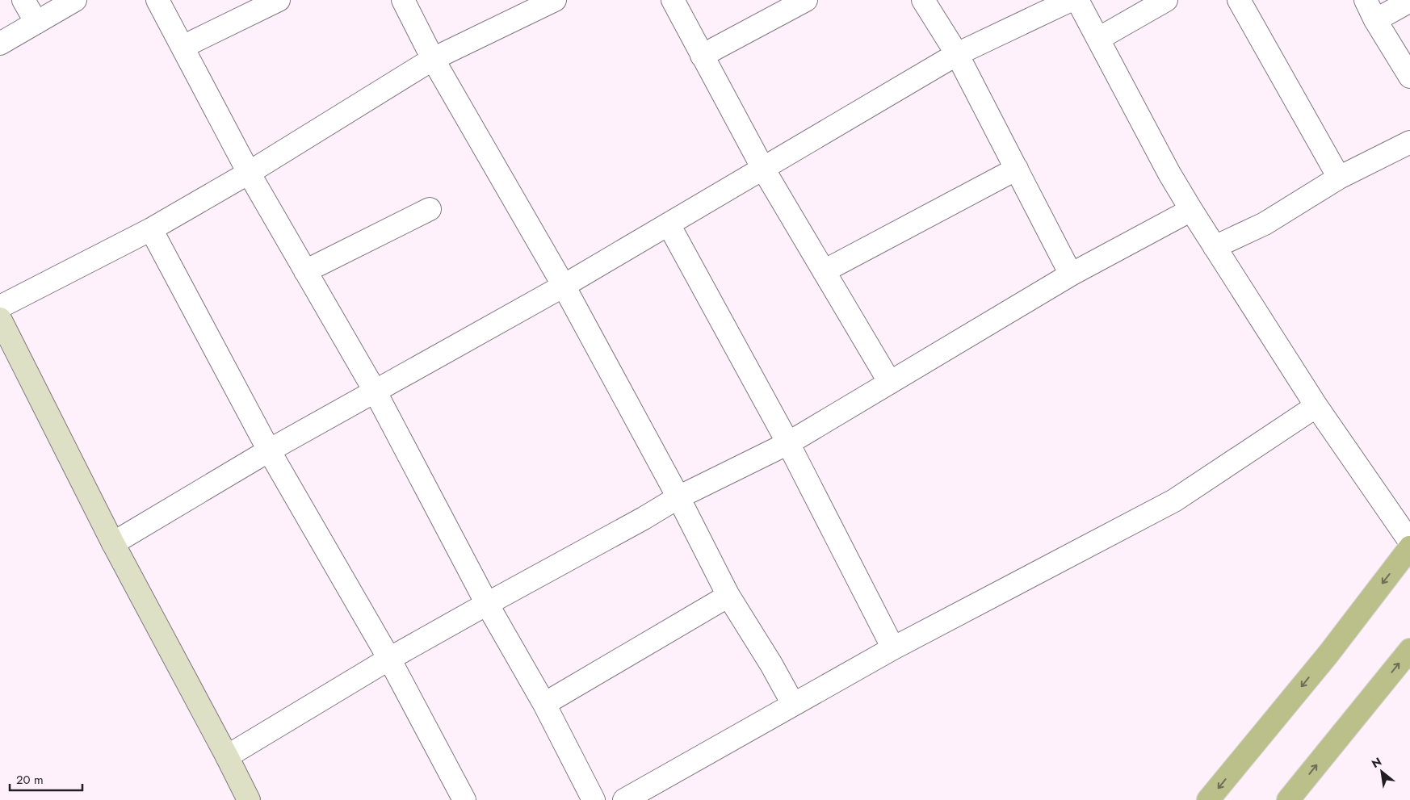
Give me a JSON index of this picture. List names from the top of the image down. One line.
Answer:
{"scale_bar":"20 m","north":"top left"}
